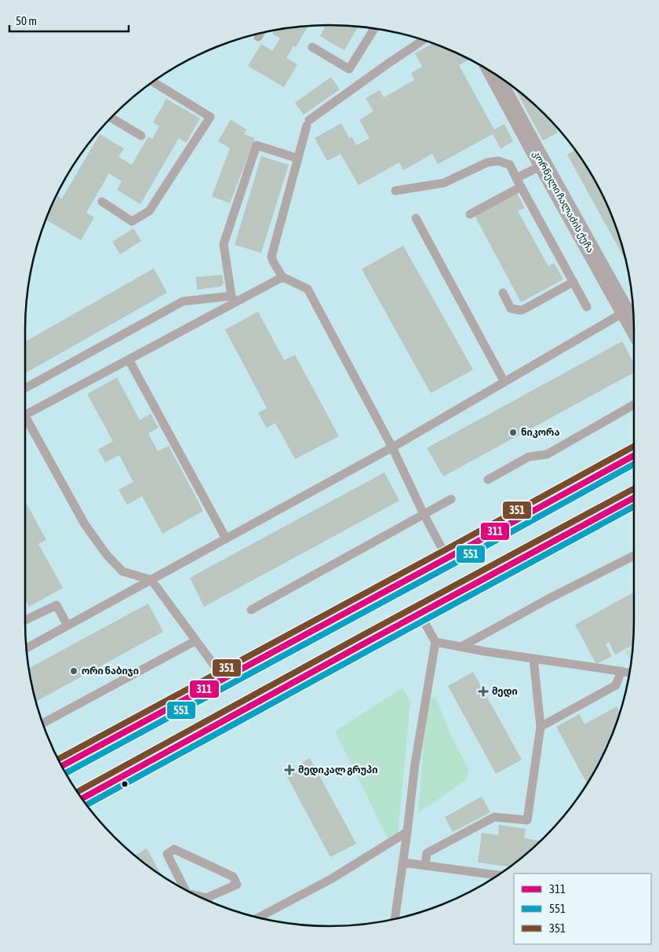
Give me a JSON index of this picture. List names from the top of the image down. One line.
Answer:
{"streets":{"street":["კორნელი ჩალაძის ქუჩა"]},"places":{"other":["ნიკორა","ორი ნაბიჯი"],"health":["მედი","მედიკალ გრუპი"]},"lines":["transit line 351","transit line 311","transit line 551"],"legend":["311","551","351"],"scale_bar":"50 m"}
